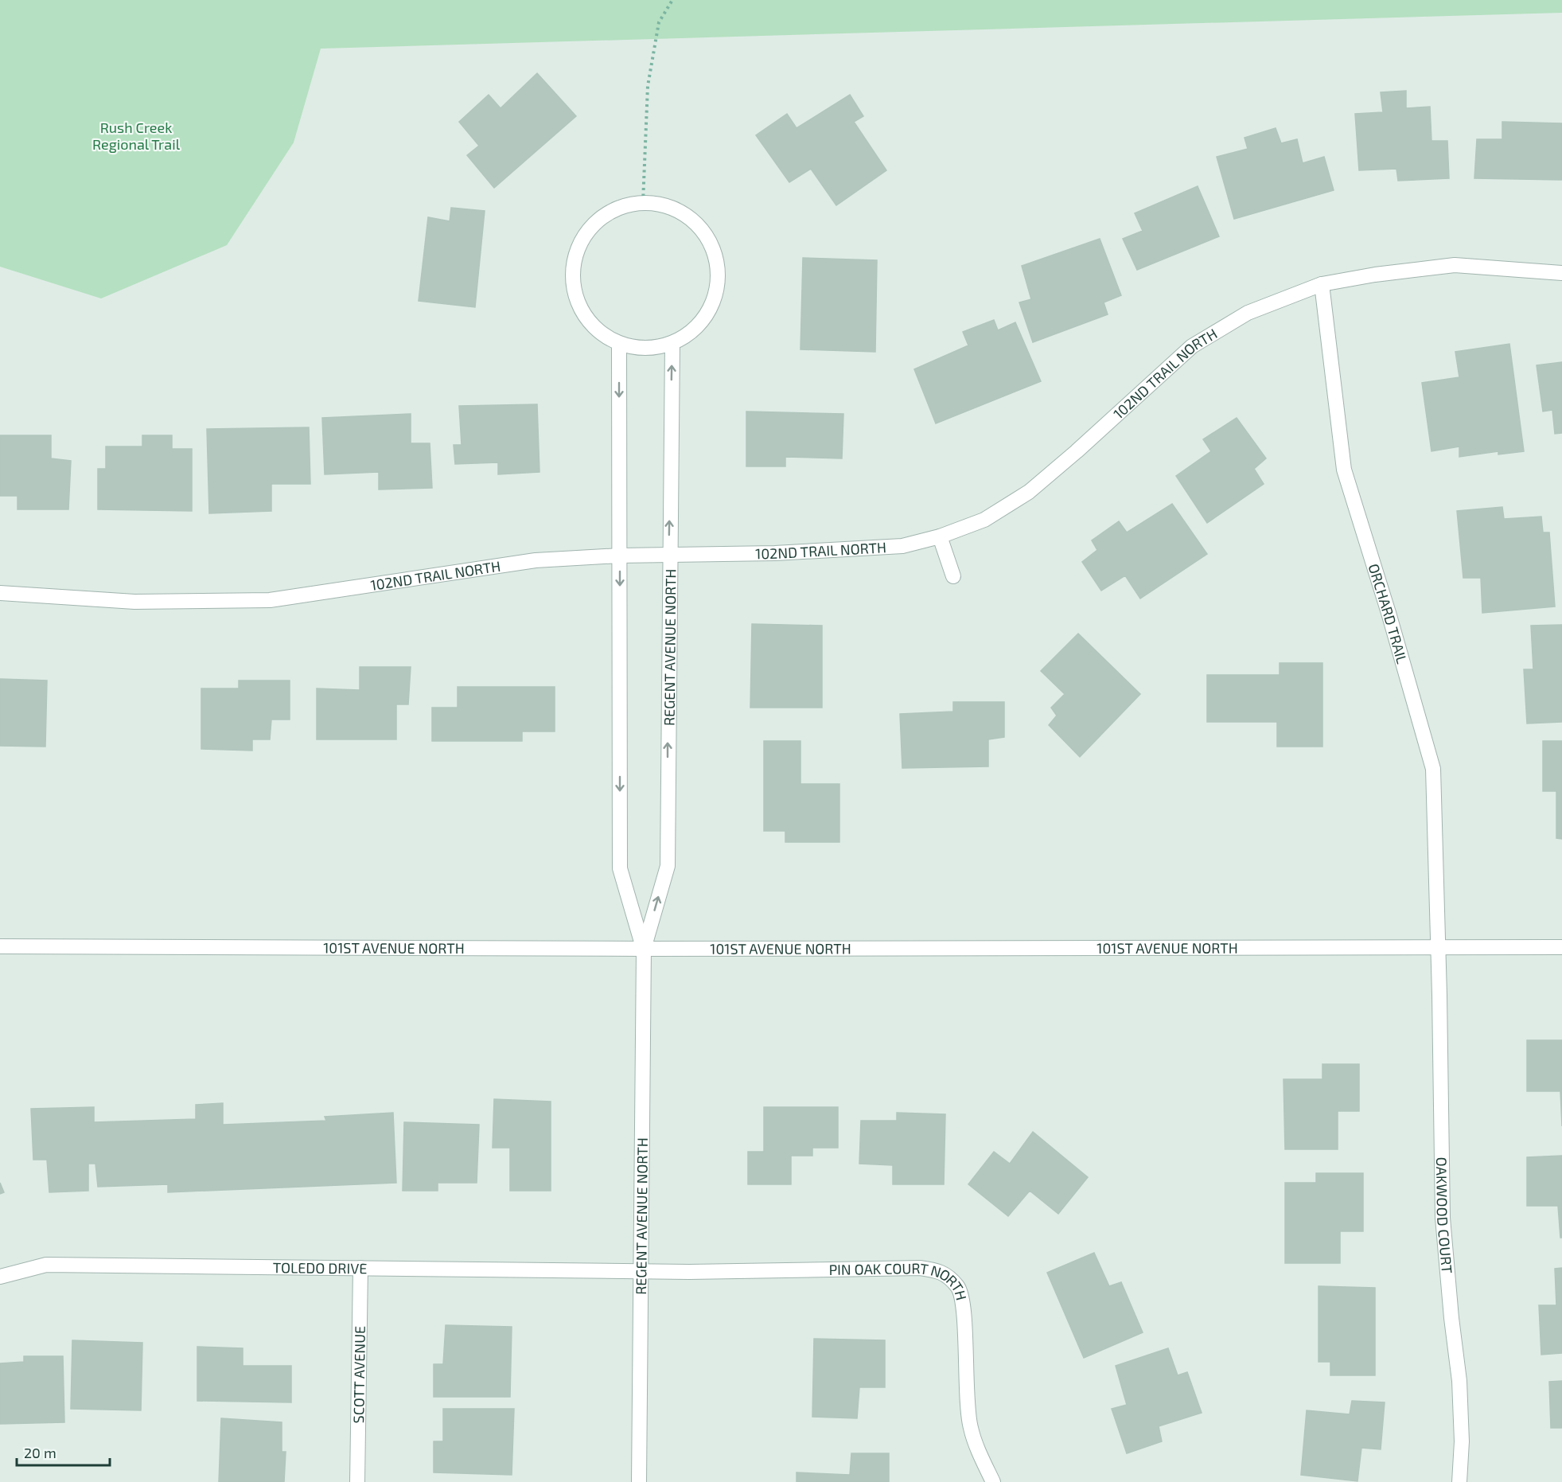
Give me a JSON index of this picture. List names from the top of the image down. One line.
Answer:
{"streets":{"street":["102ND TRAIL NORTH","ORCHARD TRAIL","REGENT AVENUE NORTH","101ST AVENUE NORTH","OAKWOOD COURT","TOLEDO DRIVE","PIN OAK COURT NORTH","SCOTT AVENUE"]},"crossings":[["102ND TRAIL NORTH","ORCHARD TRAIL"],["102ND TRAIL NORTH","REGENT AVENUE NORTH"],["ORCHARD TRAIL","101ST AVENUE NORTH"],["ORCHARD TRAIL","OAKWOOD COURT"],["REGENT AVENUE NORTH","101ST AVENUE NORTH"],["REGENT AVENUE NORTH","TOLEDO DRIVE"],["REGENT AVENUE NORTH","PIN OAK COURT NORTH"],["101ST AVENUE NORTH","OAKWOOD COURT"],["TOLEDO DRIVE","PIN OAK COURT NORTH"],["TOLEDO DRIVE","SCOTT AVENUE"]],"parks":["Rush Creek Regional Trail"],"scale_bar":"20 m"}
